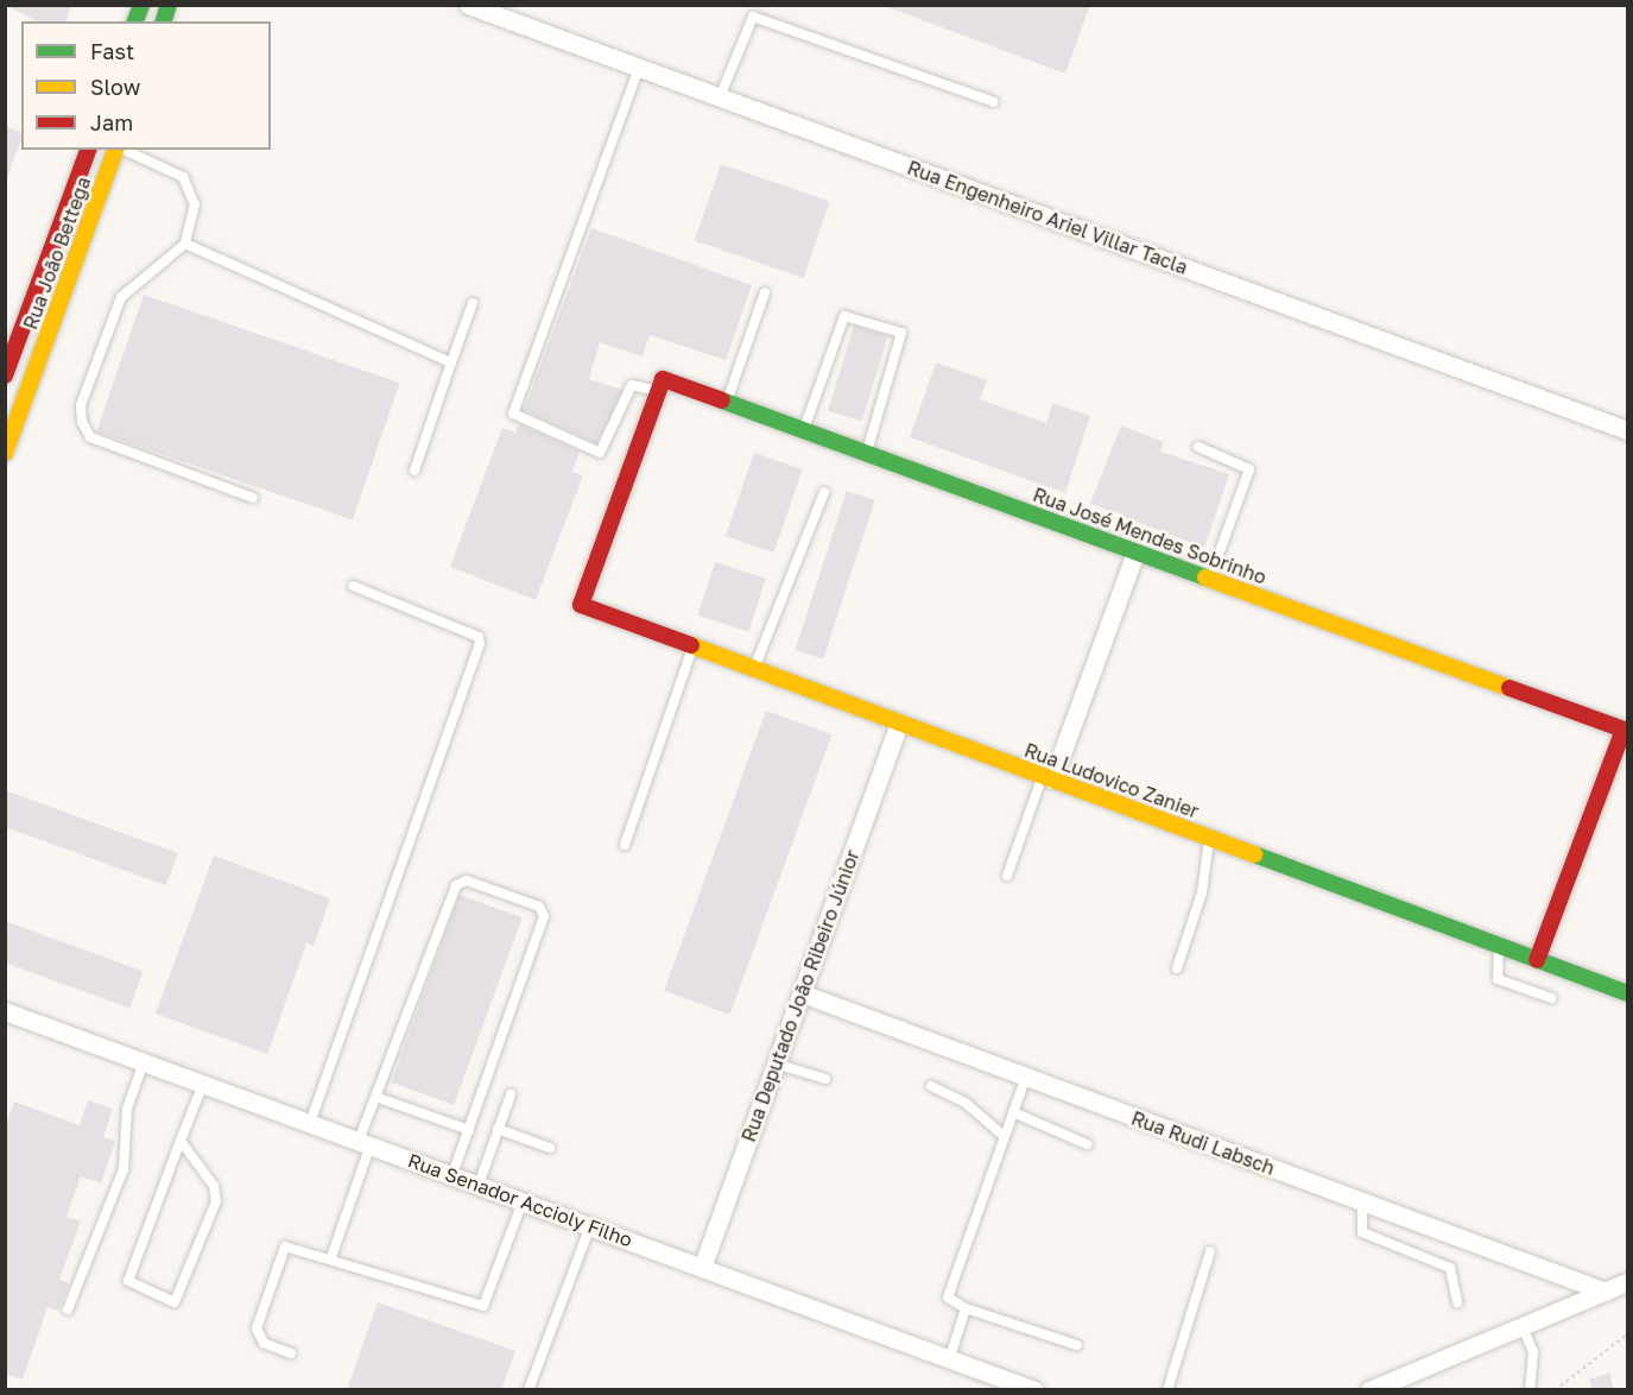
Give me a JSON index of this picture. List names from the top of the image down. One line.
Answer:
{"streets":{"street":["Rua Engenheiro Ariel Villar Tacla","Rua João Bettega","Rua José Mendes Sobrinho","Rua Ludovico Zanier","Rua Deputado João Ribeiro Júnior","Rua Rudi Labsch","Rua Senador Accioly Filho"]},"crossings":[["Rua José Mendes Sobrinho","Rua Ludovico Zanier"],["Rua Ludovico Zanier","Rua Deputado João Ribeiro Júnior"],["Rua Deputado João Ribeiro Júnior","Rua Rudi Labsch"],["Rua Deputado João Ribeiro Júnior","Rua Senador Accioly Filho"]],"legend":["Fast","Slow","Jam"]}
